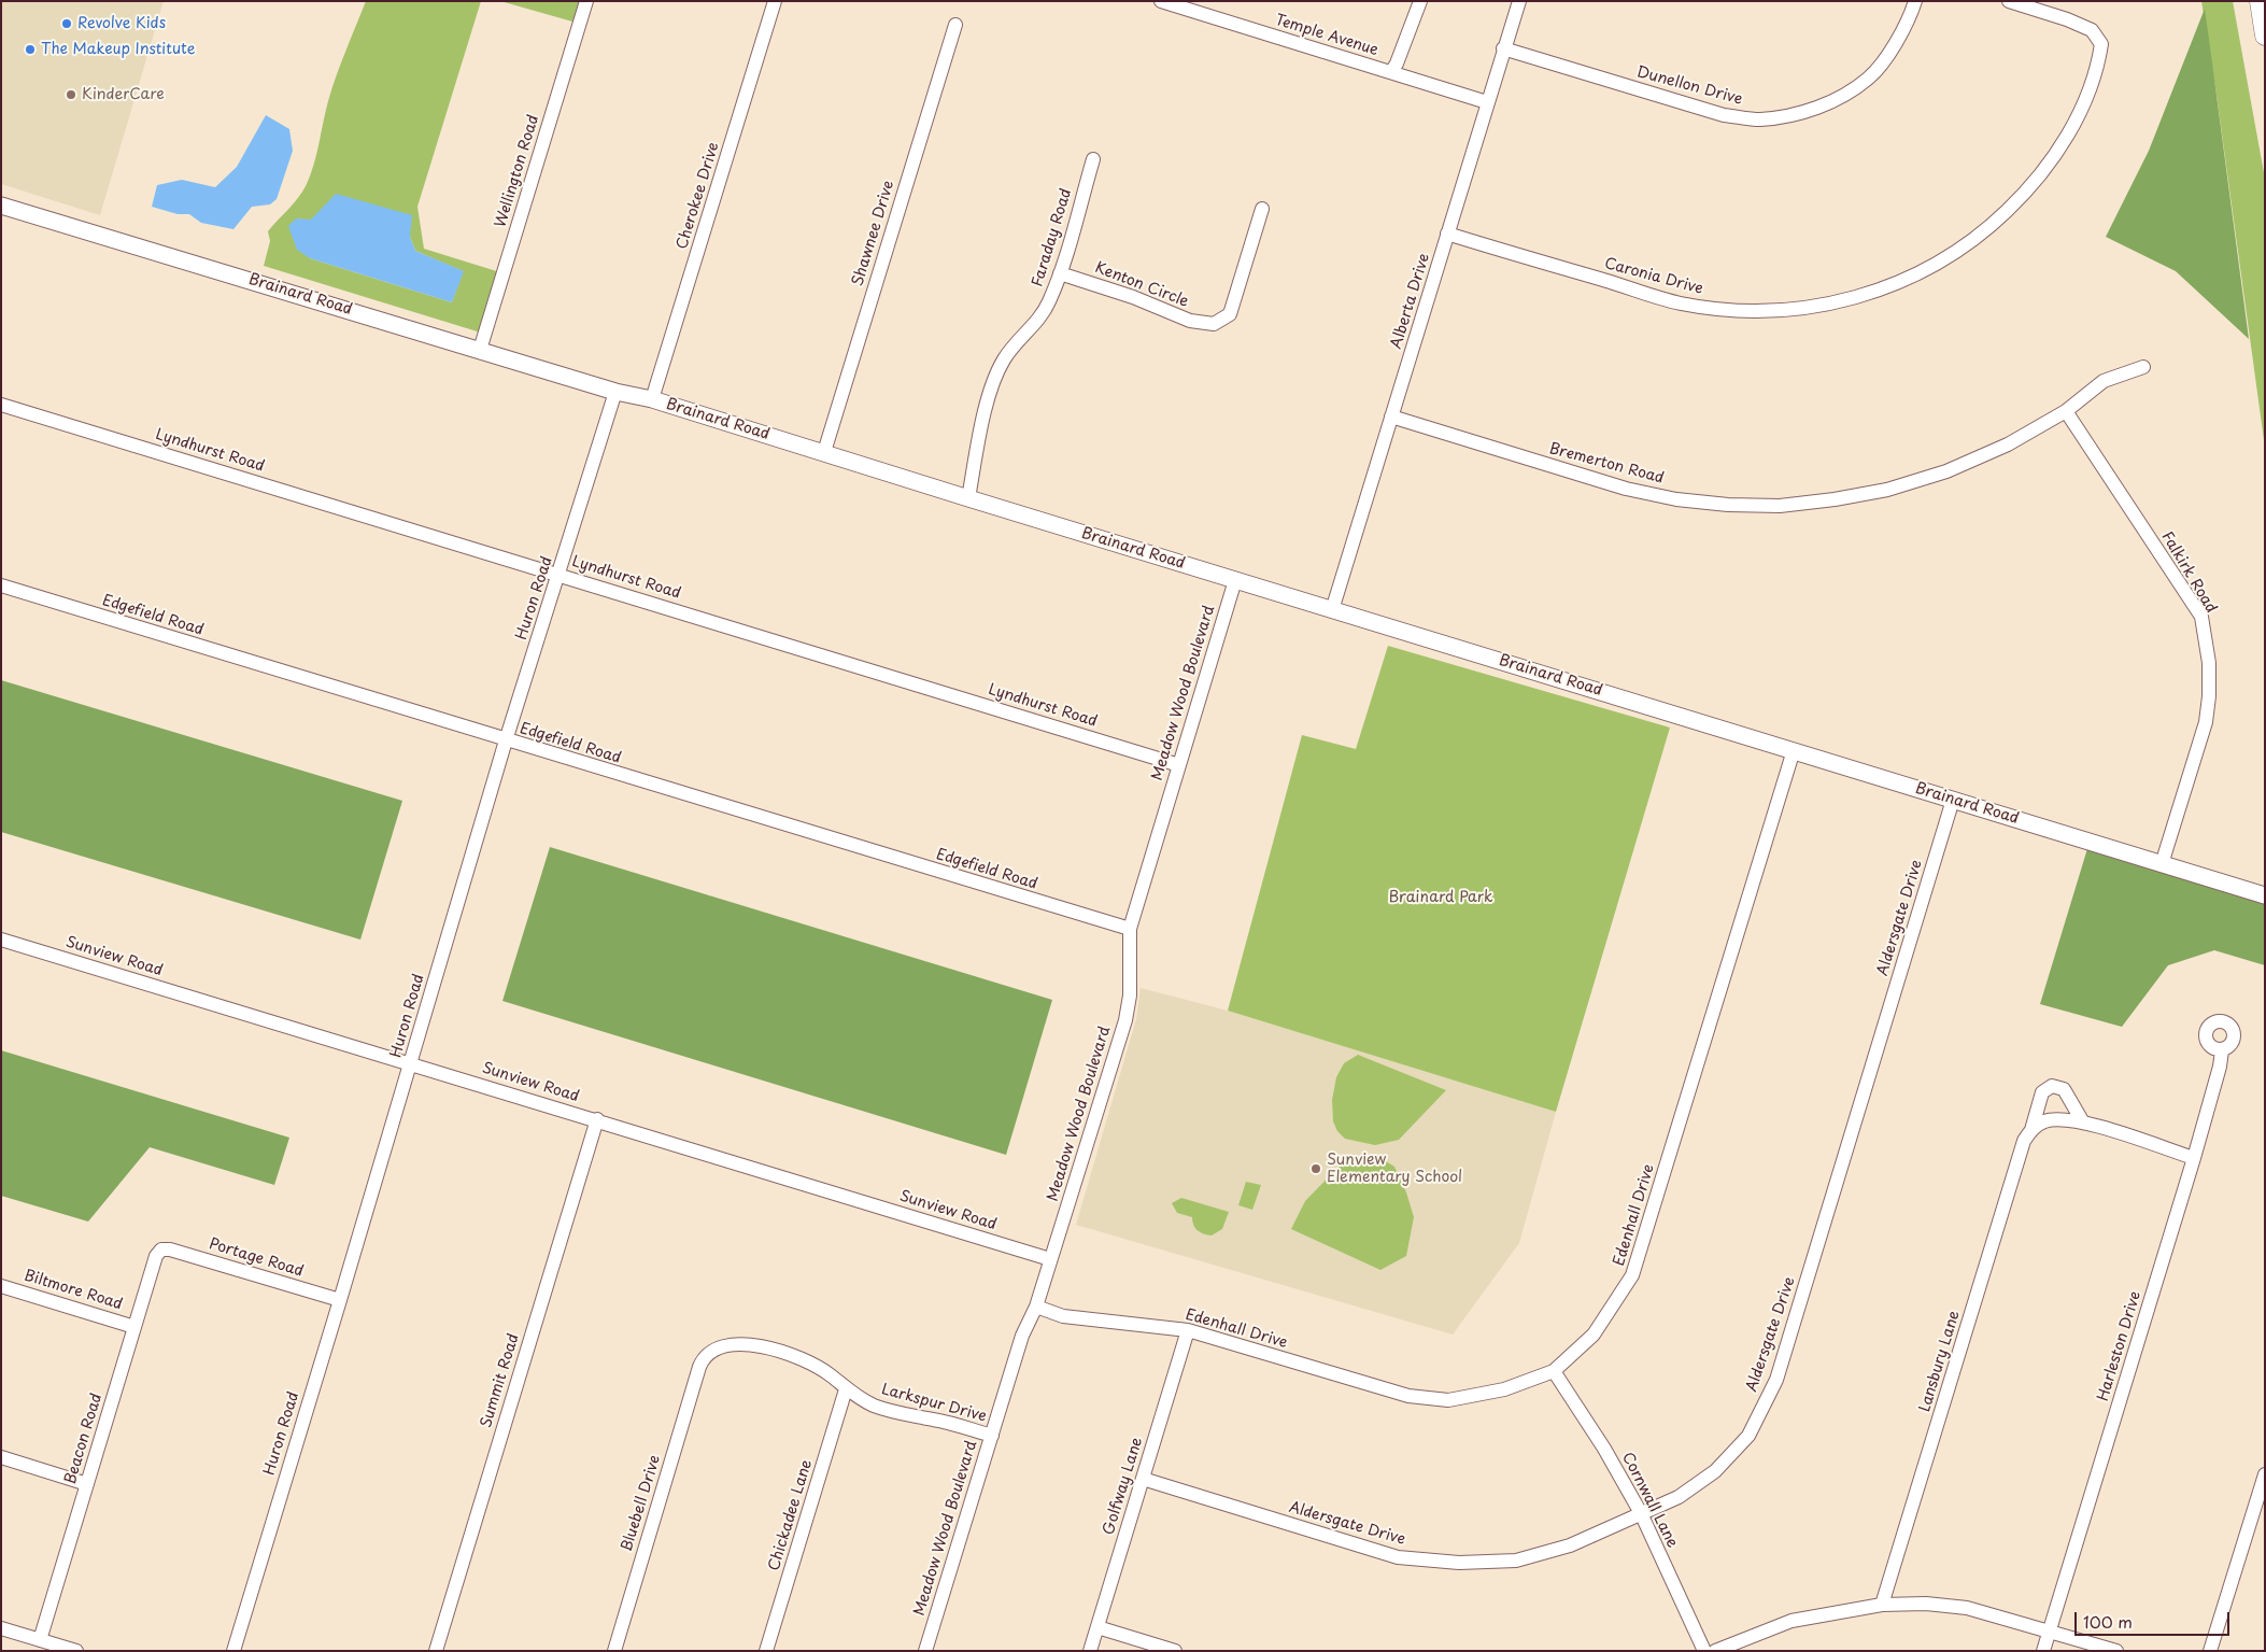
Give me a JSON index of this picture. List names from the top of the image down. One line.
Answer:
{"streets":{"main road":["Brainard Road"],"street":["Temple Avenue","Dunellon Drive","Wellington Road","Cherokee Drive","Shawnee Drive","Faraday Road","Caronia Drive","Kenton Circle","Alberta Drive","Lyndhurst Road","Bremerton Road","Falkirk Road","Huron Road","Edgefield Road","Meadow Wood Boulevard","Aldersgate Drive","Sunview Road","Edenhall Drive","Portage Road","Biltmore Road","Harleston Drive","Lansbury Lane","Summit Road","Larkspur Drive","Beacon Road","Golfway Lane","Cornwall Lane","Bluebell Drive","Chickadee Lane"]},"crossings":[["Temple Avenue","Alberta Drive"],["Dunellon Drive","Alberta Drive"],["Wellington Road","Brainard Road"],["Cherokee Drive","Brainard Road"],["Shawnee Drive","Brainard Road"],["Faraday Road","Kenton Circle"],["Faraday Road","Brainard Road"],["Caronia Drive","Alberta Drive"],["Brainard Road","Alberta Drive"],["Brainard Road","Falkirk Road"],["Brainard Road","Huron Road"],["Brainard Road","Meadow Wood Boulevard"],["Brainard Road","Aldersgate Drive"],["Brainard Road","Edenhall Drive"],["Alberta Drive","Bremerton Road"],["Lyndhurst Road","Huron Road"],["Lyndhurst Road","Meadow Wood Boulevard"],["Bremerton Road","Falkirk Road"],["Huron Road","Edgefield Road"],["Huron Road","Sunview Road"],["Huron Road","Portage Road"],["Edgefield Road","Meadow Wood Boulevard"],["Meadow Wood Boulevard","Sunview Road"],["Meadow Wood Boulevard","Edenhall Drive"],["Meadow Wood Boulevard","Larkspur Drive"],["Aldersgate Drive","Golfway Lane"],["Aldersgate Drive","Cornwall Lane"],["Sunview Road","Summit Road"],["Edenhall Drive","Golfway Lane"],["Edenhall Drive","Cornwall Lane"],["Portage Road","Beacon Road"],["Biltmore Road","Beacon Road"],["Larkspur Drive","Bluebell Drive"],["Larkspur Drive","Chickadee Lane"]],"parks":["Brainard Park"],"places":["Revolve Kids","The Makeup Institute","KinderCare","Sunview Elementary School"],"scale_bar":"100 m"}
